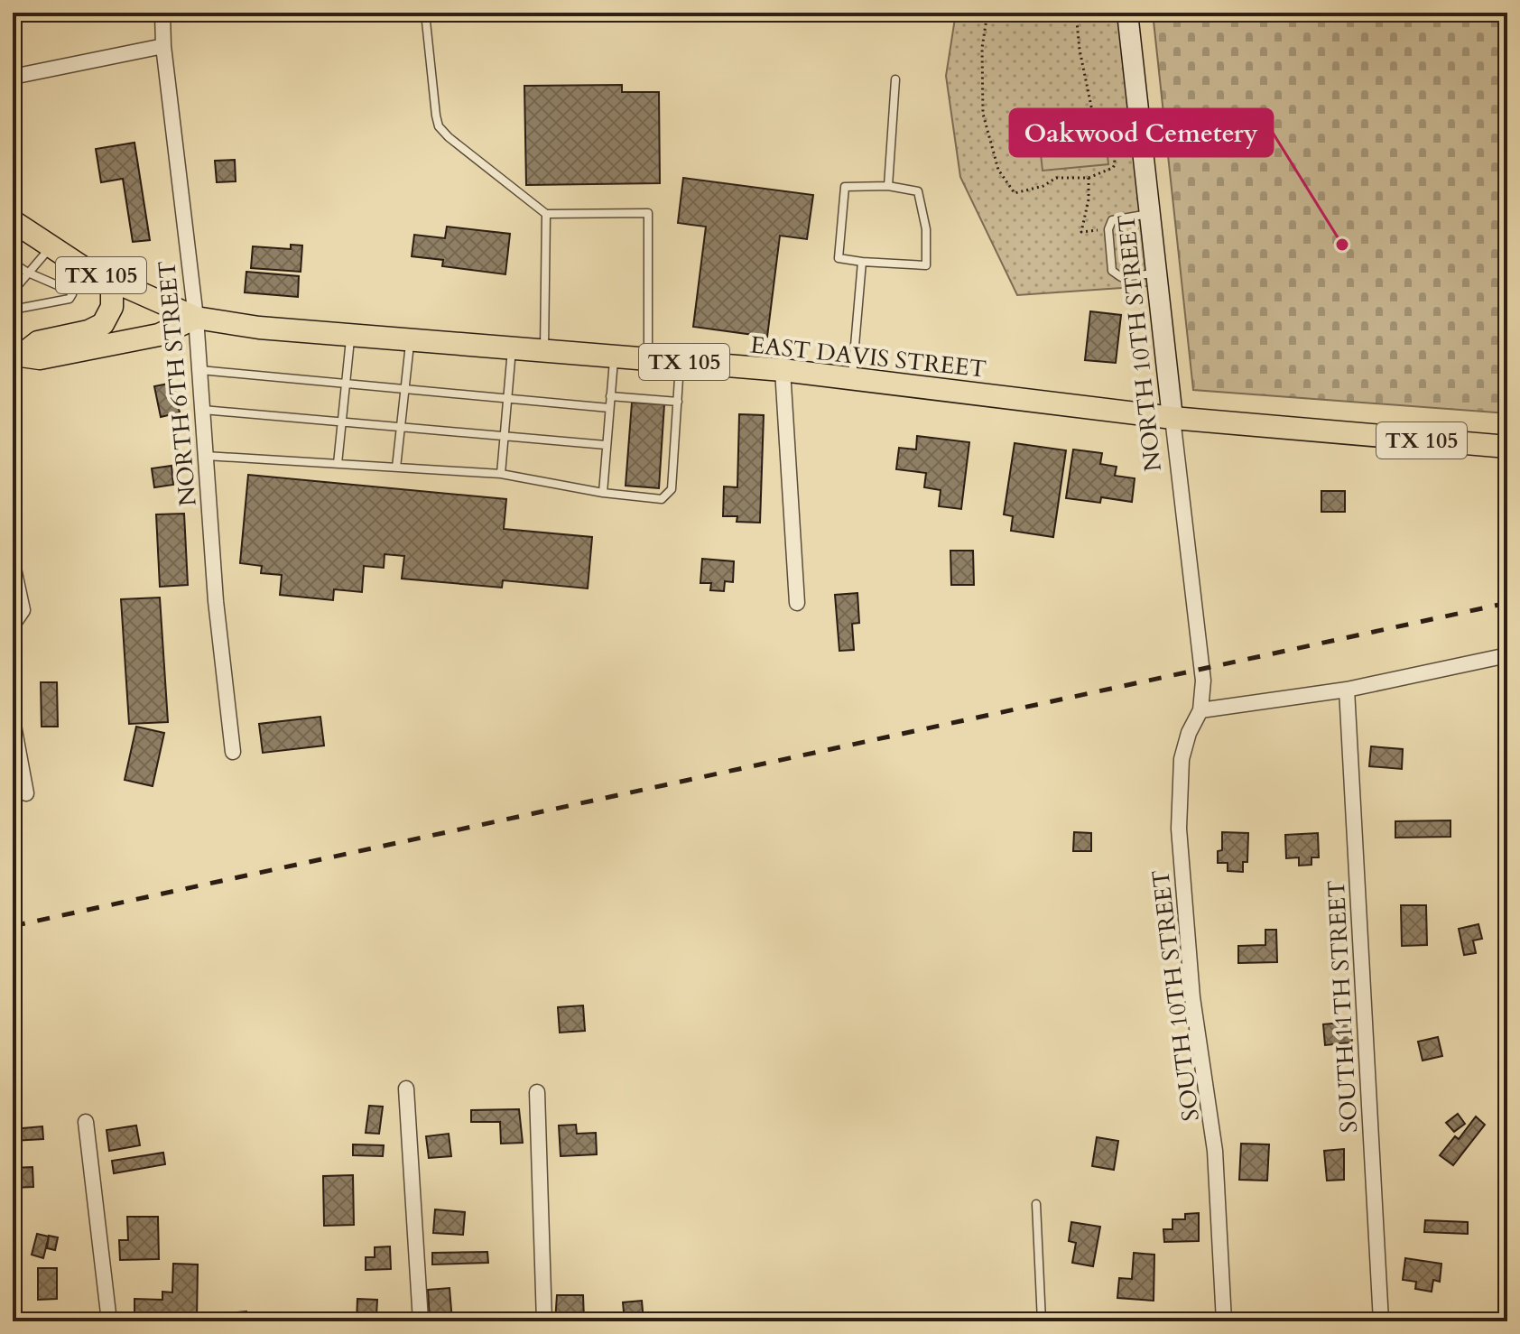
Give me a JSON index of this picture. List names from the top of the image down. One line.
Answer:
{"streets":{"main road":["TX 105","EAST DAVIS STREET"],"street":["NORTH 10TH STREET","NORTH 6TH STREET","SOUTH 10TH STREET","SOUTH 11TH STREET"]},"crossings":[["TX 105","EAST DAVIS STREET"],["TX 105","NORTH 6TH STREET"],["NORTH 10TH STREET","EAST DAVIS STREET"],["NORTH 10TH STREET","SOUTH 10TH STREET"],["EAST DAVIS STREET","NORTH 6TH STREET"]],"places":["Oakwood Cemetery"]}
